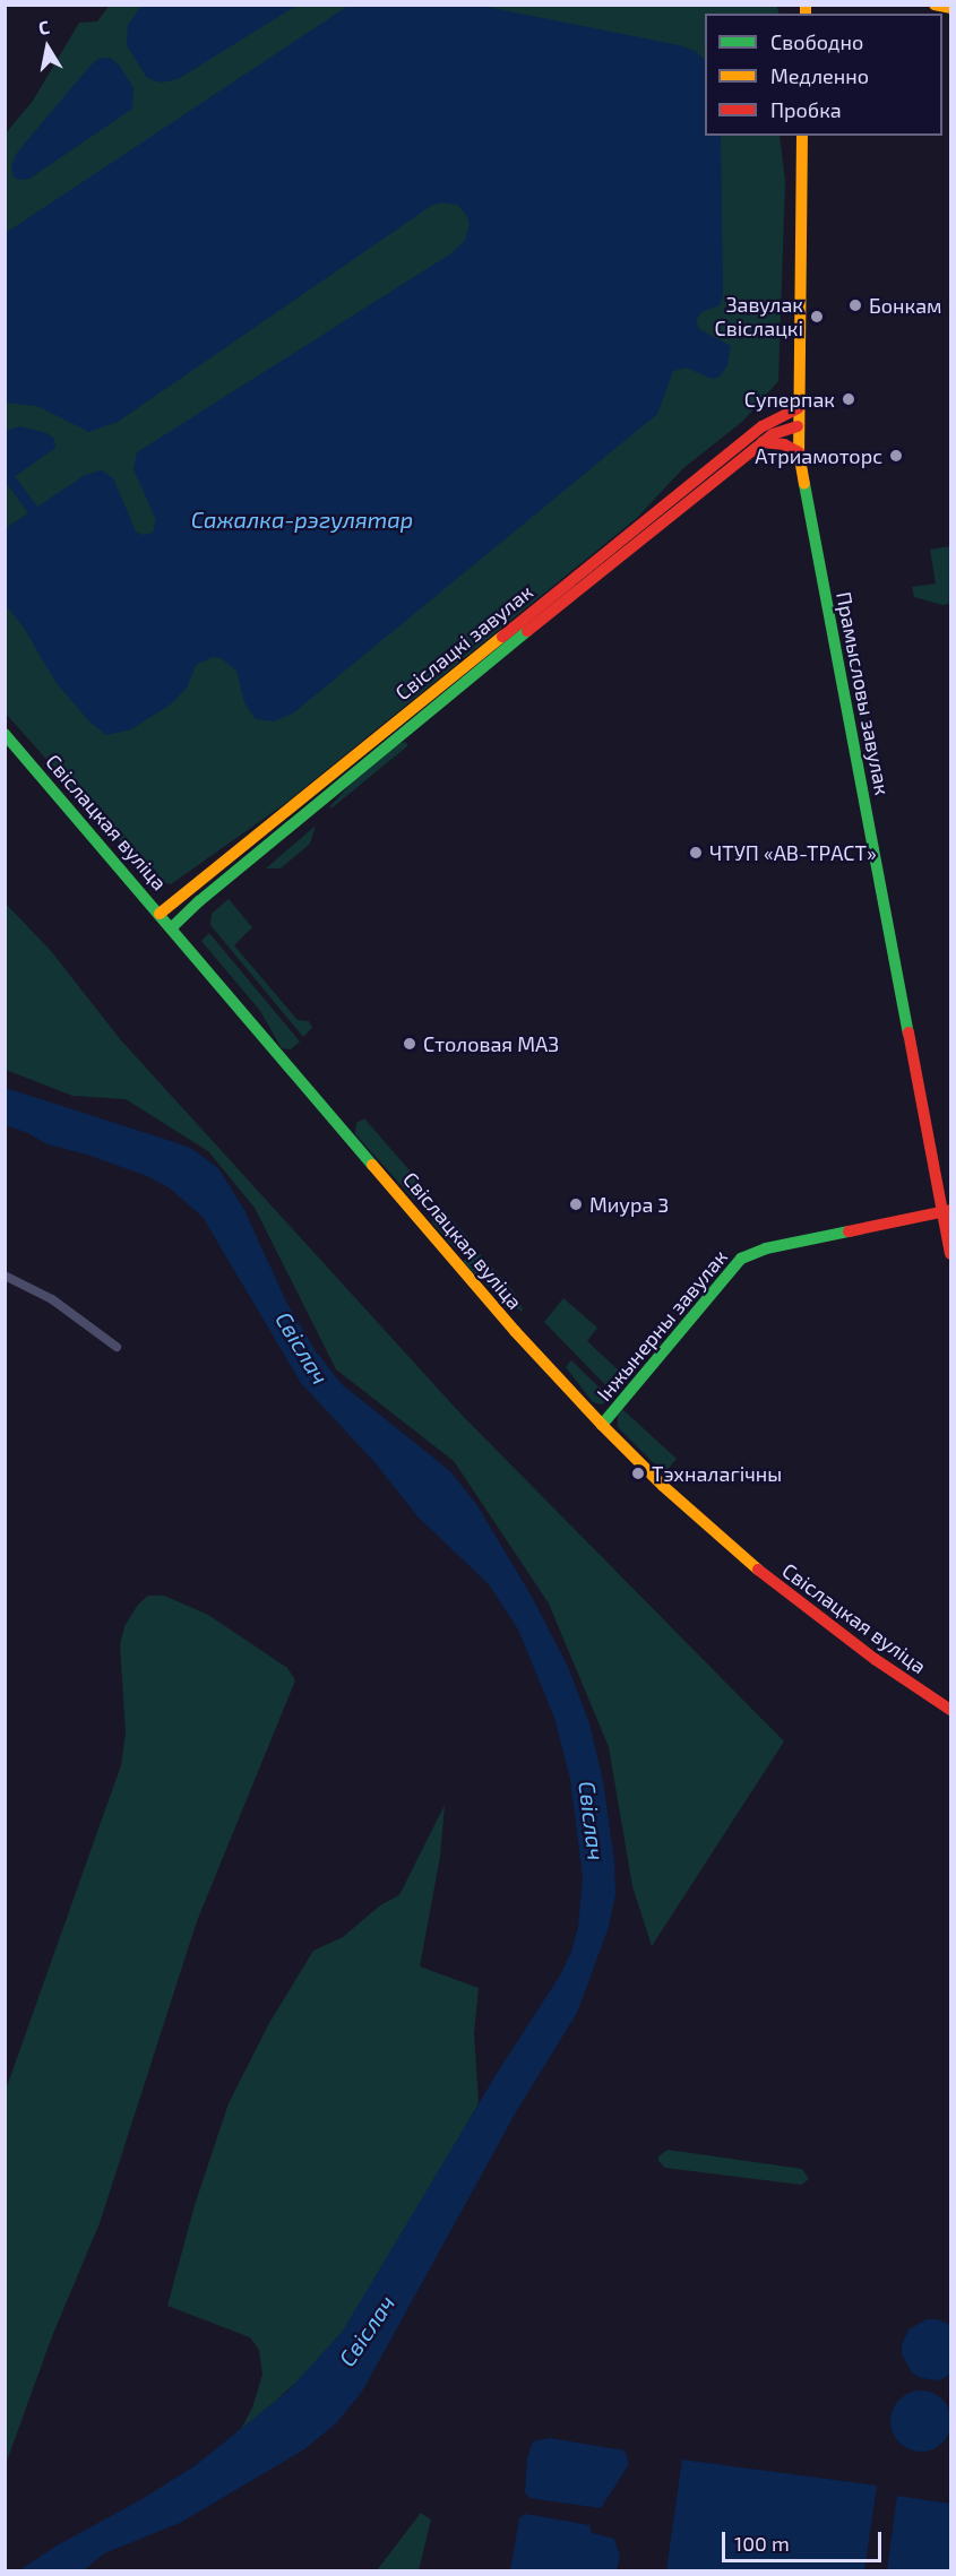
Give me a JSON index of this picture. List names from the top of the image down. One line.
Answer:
{"streets":{"street":["Свіслацкі завулак","Прамысловы завулак","Свіслацкая вуліца","Інжынерны завулак"]},"crossings":[["Свіслацкі завулак","Прамысловы завулак"],["Свіслацкі завулак","Свіслацкая вуліца"],["Прамысловы завулак","Інжынерны завулак"],["Свіслацкая вуліца","Інжынерны завулак"]],"water":["Сажалка-рэгулятар","Свіслач"],"places":["Бонкам","Завулак Свіслацкі","Суперпак","Атриамоторс","ЧТУП «АВ-ТРАСТ»","Столовая МАЗ","Миура 3","Тэхналагічны"],"legend":["Свободно","Медленно","Пробка"],"scale_bar":"100 m","north":"top"}
